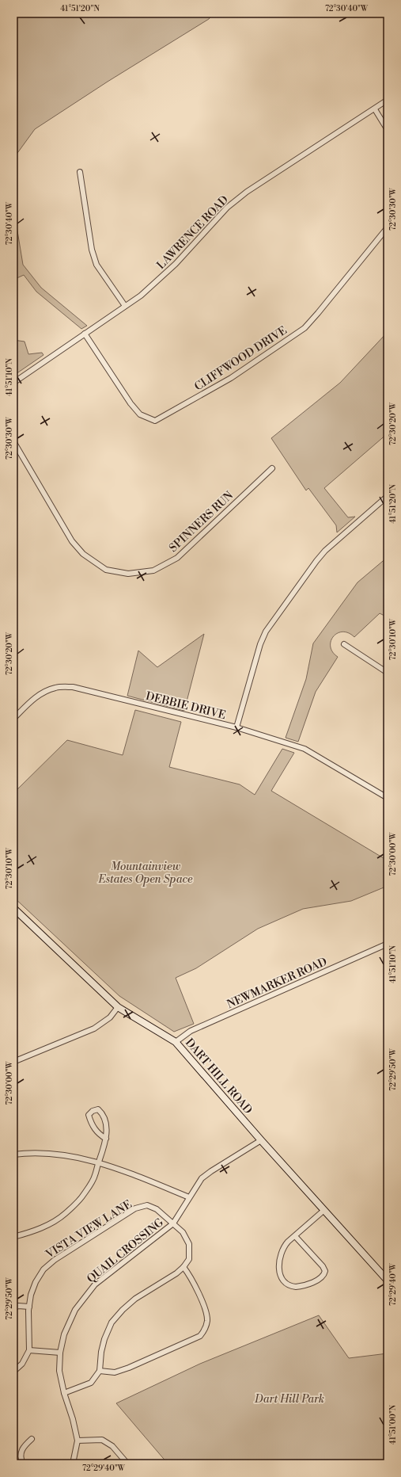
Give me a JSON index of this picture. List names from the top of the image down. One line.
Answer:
{"streets":{"main road":["DART HILL ROAD"],"street":["LAWRENCE ROAD","CLIFFWOOD DRIVE","SPINNERS RUN","DEBBIE DRIVE","NEWMARKER ROAD","VISTA VIEW LANE","QUAIL CROSSING"]},"crossings":[["LAWRENCE ROAD","CLIFFWOOD DRIVE"],["NEWMARKER ROAD","DART HILL ROAD"],["DART HILL ROAD","QUAIL CROSSING"],["VISTA VIEW LANE","QUAIL CROSSING"]],"parks":["Mountainview Estates Open Space","Dart Hill Park"],"coordinates":["41°51'20\"N","72°30'40\"W","72°30'30\"W","41°51'10\"N","72°30'20\"W","72°30'10\"W","72°30'00\"W","72°29'50\"W","72°29'40\"W","41°51'00\"N"]}
